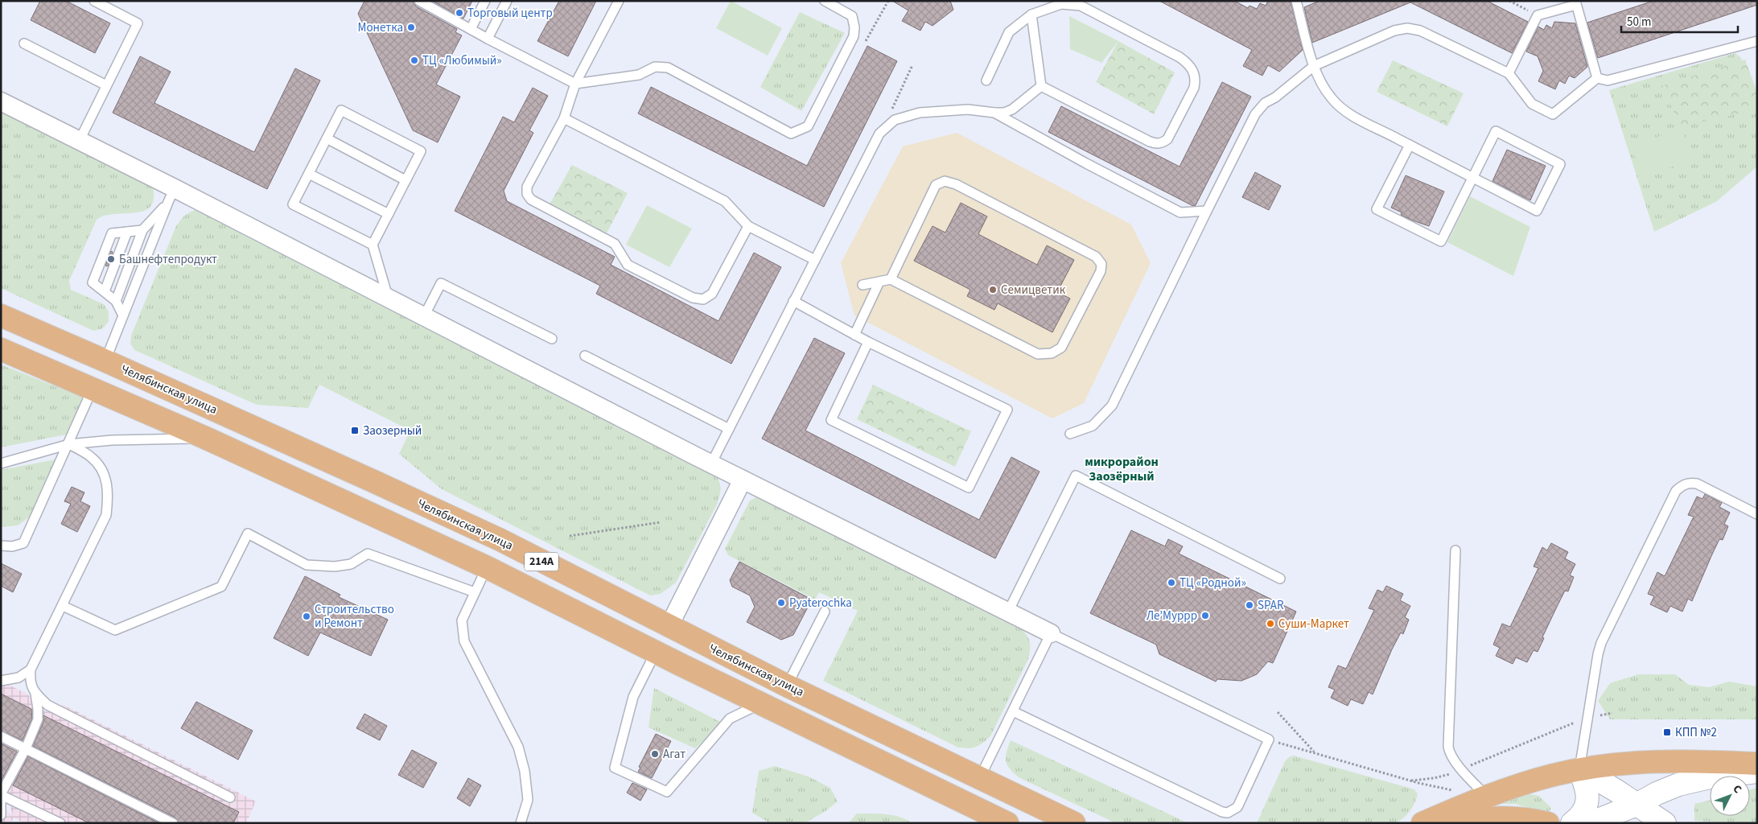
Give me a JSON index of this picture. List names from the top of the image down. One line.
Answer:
{"streets":{"main road":["Челябинская улица","214А"]},"districts":["микрорайон Заозёрный"],"places":{"other":["Торговый центр","Монетка","ТЦ «Любимый»","Башнефтепродукт","Семицветик","ТЦ «Родной»","Pyaterochka","SPAR","Ле’Муррр","Строительство и Ремонт","Суши-Маркет","Агат"],"transit":["Заозерный","КПП №2"]},"scale_bar":"50 m","north":"top right"}
